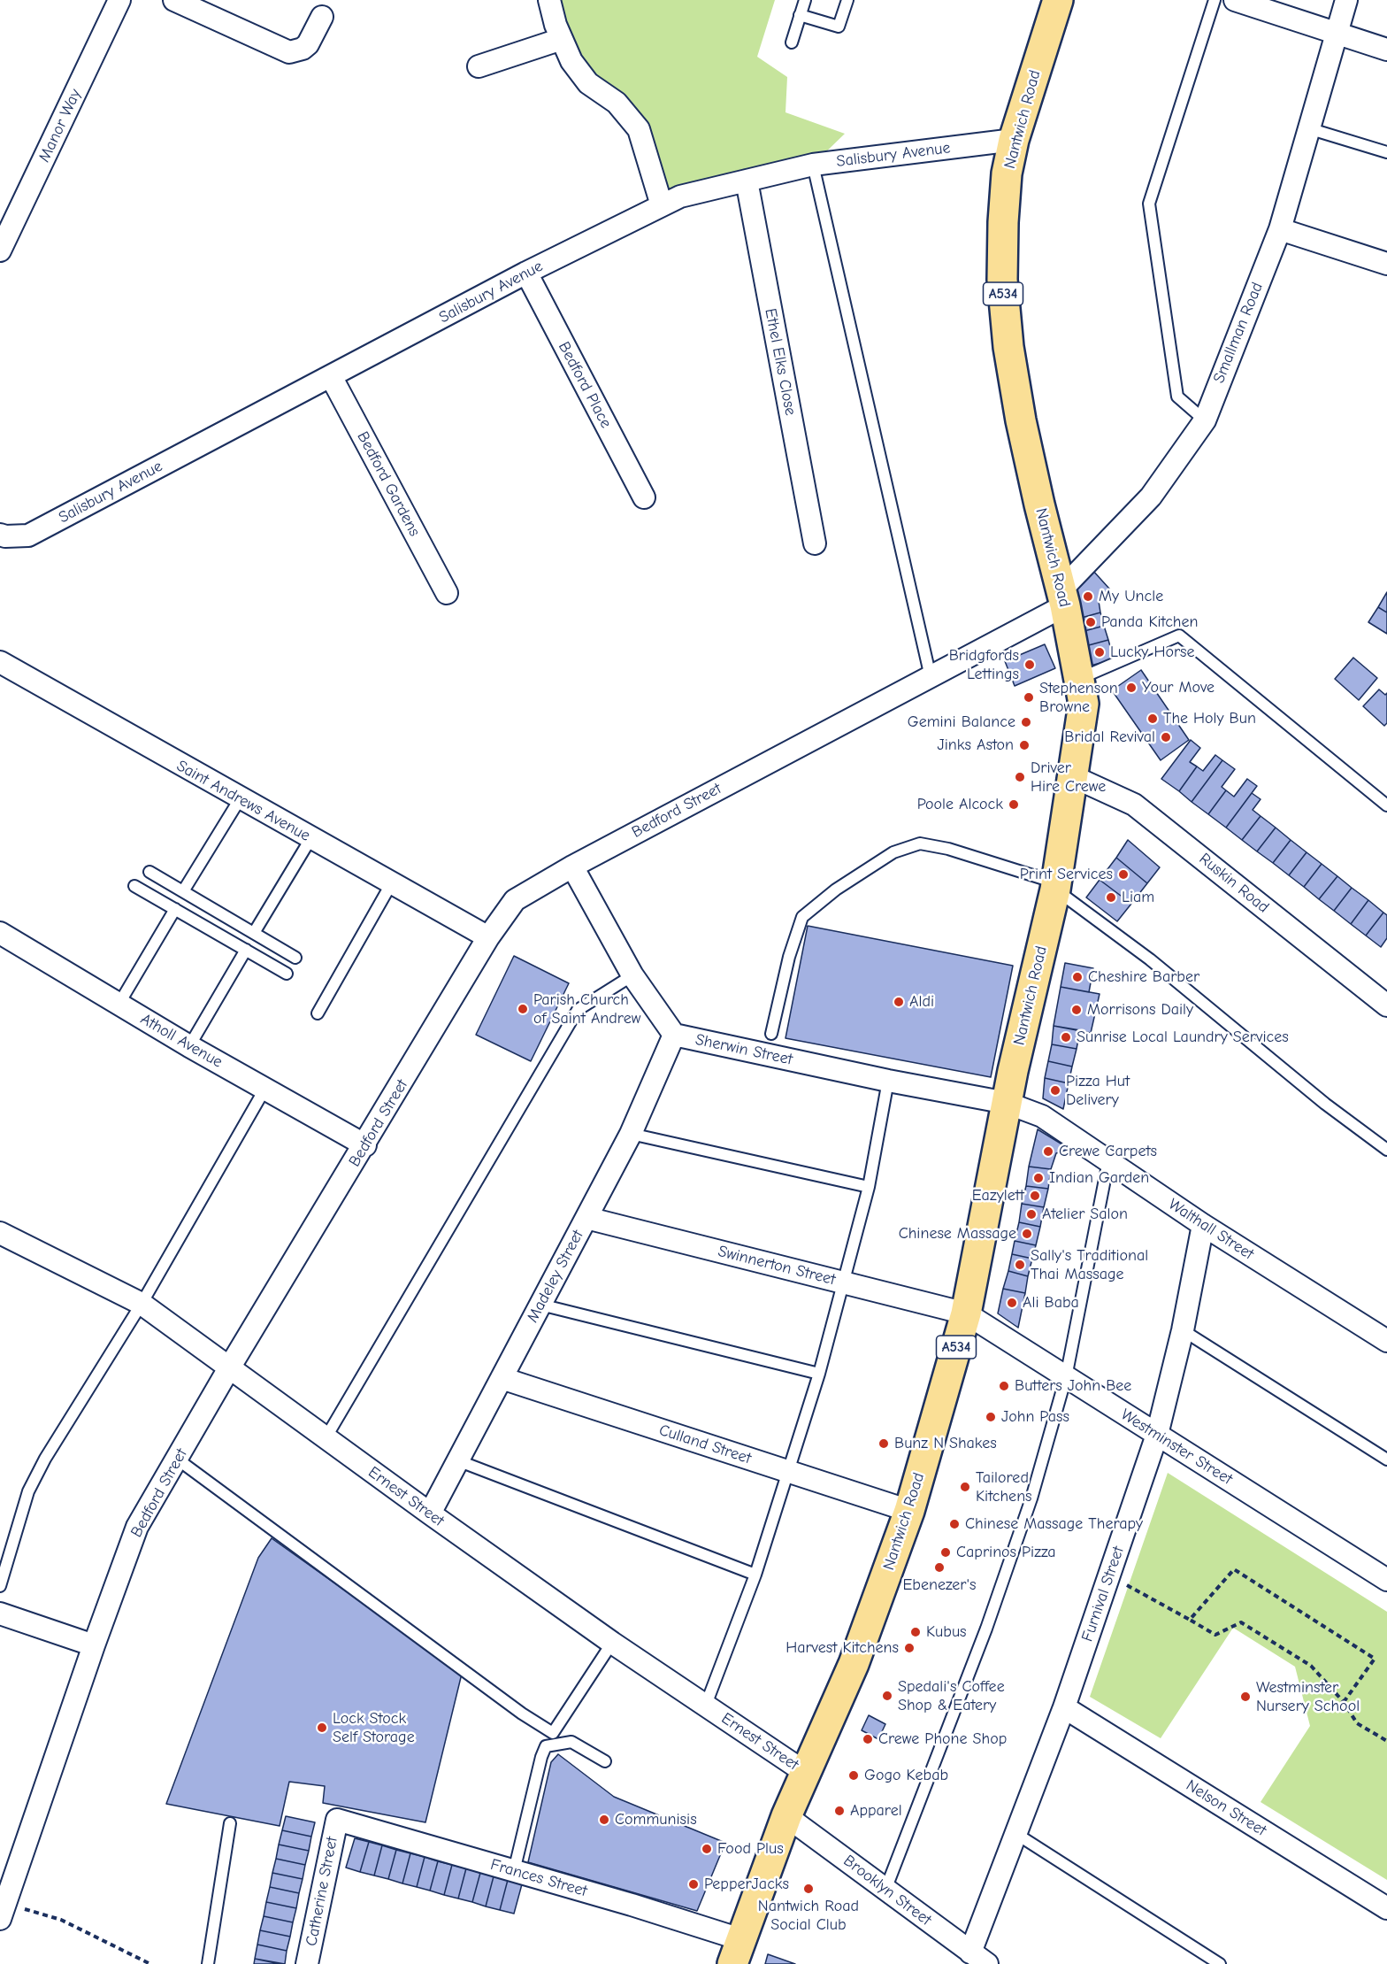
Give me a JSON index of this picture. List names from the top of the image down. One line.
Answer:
{"streets":{"main road":["Nantwich Road","A534"],"street":["Manor Way","Salisbury Avenue","Smallman Road","Ethel Elks Close","Bedford Place","Bedford Gardens","Saint Andrews Avenue","Bedford Street","Ruskin Road","Atholl Avenue","Sherwin Street","Walthall Street","Swinnerton Street","Madeley Street","Culland Street","Westminster Street","Ernest Street","Furnival Street","Nelson Street","Frances Street","Brooklyn Street","Catherine Street"]},"crossings":[["Nantwich Road","Salisbury Avenue"],["Nantwich Road","Smallman Road"],["Nantwich Road","Bedford Street"],["Nantwich Road","Ruskin Road"],["Nantwich Road","Sherwin Street"],["Nantwich Road","Walthall Street"],["Nantwich Road","Swinnerton Street"],["Nantwich Road","Culland Street"],["Nantwich Road","Westminster Street"],["Nantwich Road","Ernest Street"],["Nantwich Road","Frances Street"],["Nantwich Road","Brooklyn Street"],["Salisbury Avenue","Ethel Elks Close"],["Salisbury Avenue","Bedford Place"],["Salisbury Avenue","Bedford Gardens"],["Smallman Road","Bedford Street"],["Saint Andrews Avenue","Bedford Street"],["Bedford Street","Atholl Avenue"],["Bedford Street","Sherwin Street"],["Bedford Street","Ernest Street"],["Sherwin Street","Walthall Street"],["Sherwin Street","Madeley Street"],["Walthall Street","Furnival Street"],["Swinnerton Street","Madeley Street"],["Swinnerton Street","Westminster Street"],["Madeley Street","Culland Street"],["Madeley Street","Ernest Street"],["Westminster Street","Furnival Street"],["Furnival Street","Nelson Street"],["Furnival Street","Brooklyn Street"],["Frances Street","Catherine Street"]],"places":["My Uncle","Panda Kitchen","Lucky Horse","Bridgfords Lettings","Your Move","Stephenson Browne","The Holy Bun","Gemini Balance","Bridal Revival","Jinks Aston","Driver Hire Crewe","Poole Alcock","Print Services","Liam","Cheshire Barber","Aldi","Parish Church of Saint Andrew","Morrisons Daily","Sunrise Local Laundry Services","Pizza Hut Delivery","Crewe Carpets","Indian Garden","Eazylett","Atelier Salon","Chinese Massage","Sally's Traditional Thai Massage","Ali Baba","Butters John Bee","John Pass","Bunz N Shakes","Tailored Kitchens","Chinese Massage Therapy","Caprinos Pizza","Ebenezer's","Kubus","Harvest Kitchens","Spedali's Coffee Shop & Eatery","Westminster Nursery School","Lock Stock Self Storage","Crewe Phone Shop","Gogo Kebab","Apparel","Communisis","Food Plus","PepperJacks","Nantwich Road Social Club"]}
